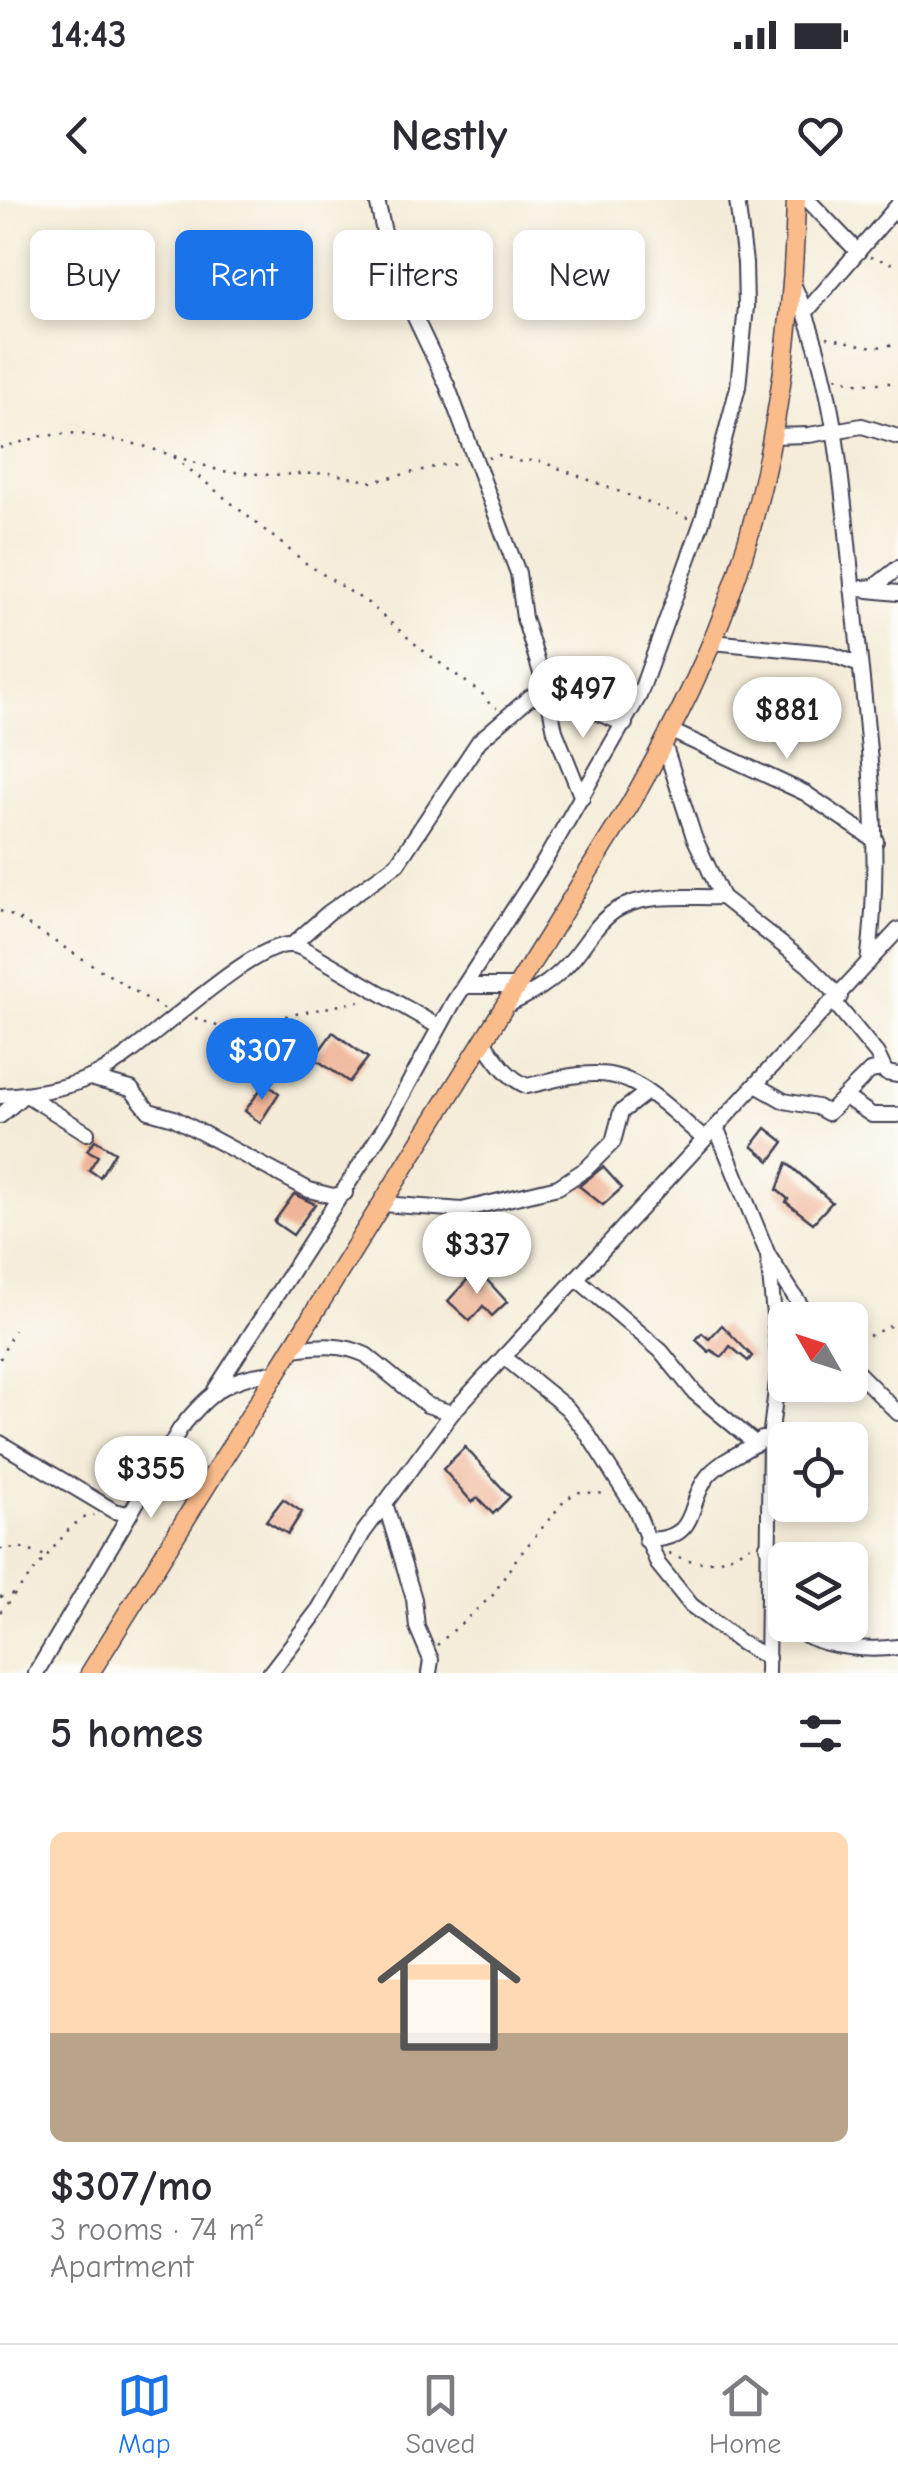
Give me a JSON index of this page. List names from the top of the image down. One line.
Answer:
{"north":"top left","page":{"status":"14:43","header":"Nestly","chip":["Buy","Rent","Filters","New"],"price":["$497","$881","$307","$337","$355"],"heading":"5 homes","list":[{"name":"$307/mo","note":"3 rooms · 74 m² · Apartment"}],"tabs":["Map","Saved","Home"]}}
